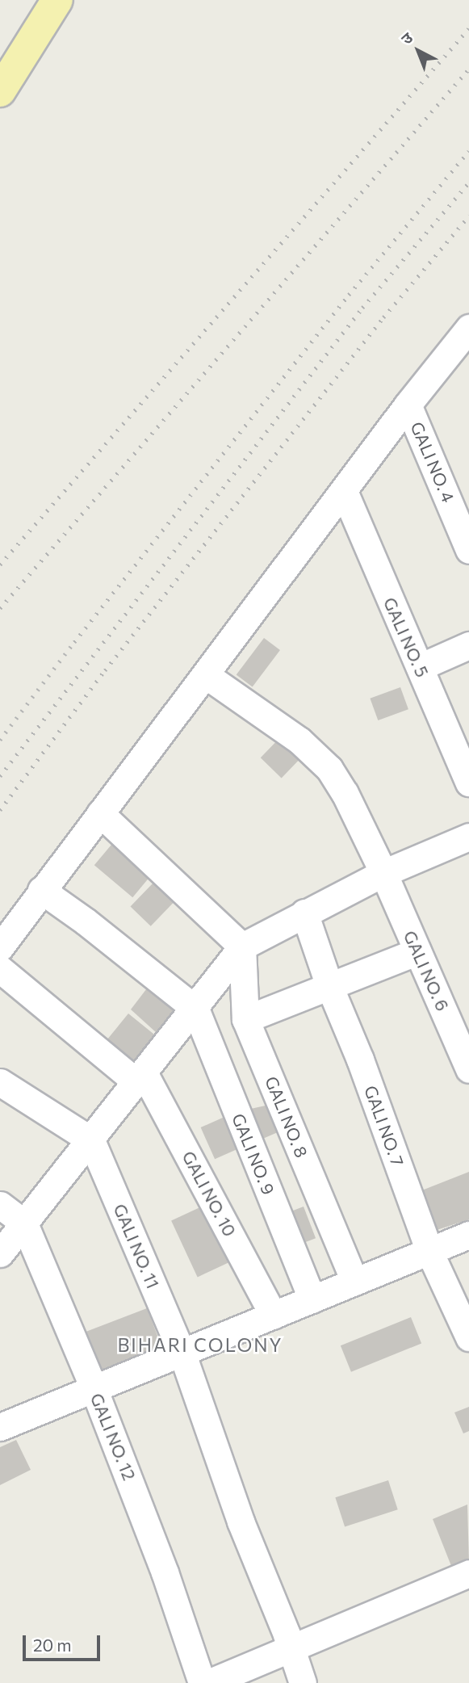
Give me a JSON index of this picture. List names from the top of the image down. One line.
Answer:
{"streets":{"street":["GALI NO. 4","GALI NO. 5","GALI NO. 6","GALI NO. 8","GALI NO. 7","GALI NO. 9","GALI NO. 10","GALI NO. 11","GALI NO. 12"]},"districts":["BIHARI COLONY"],"scale_bar":"20 m","north":"top left"}
